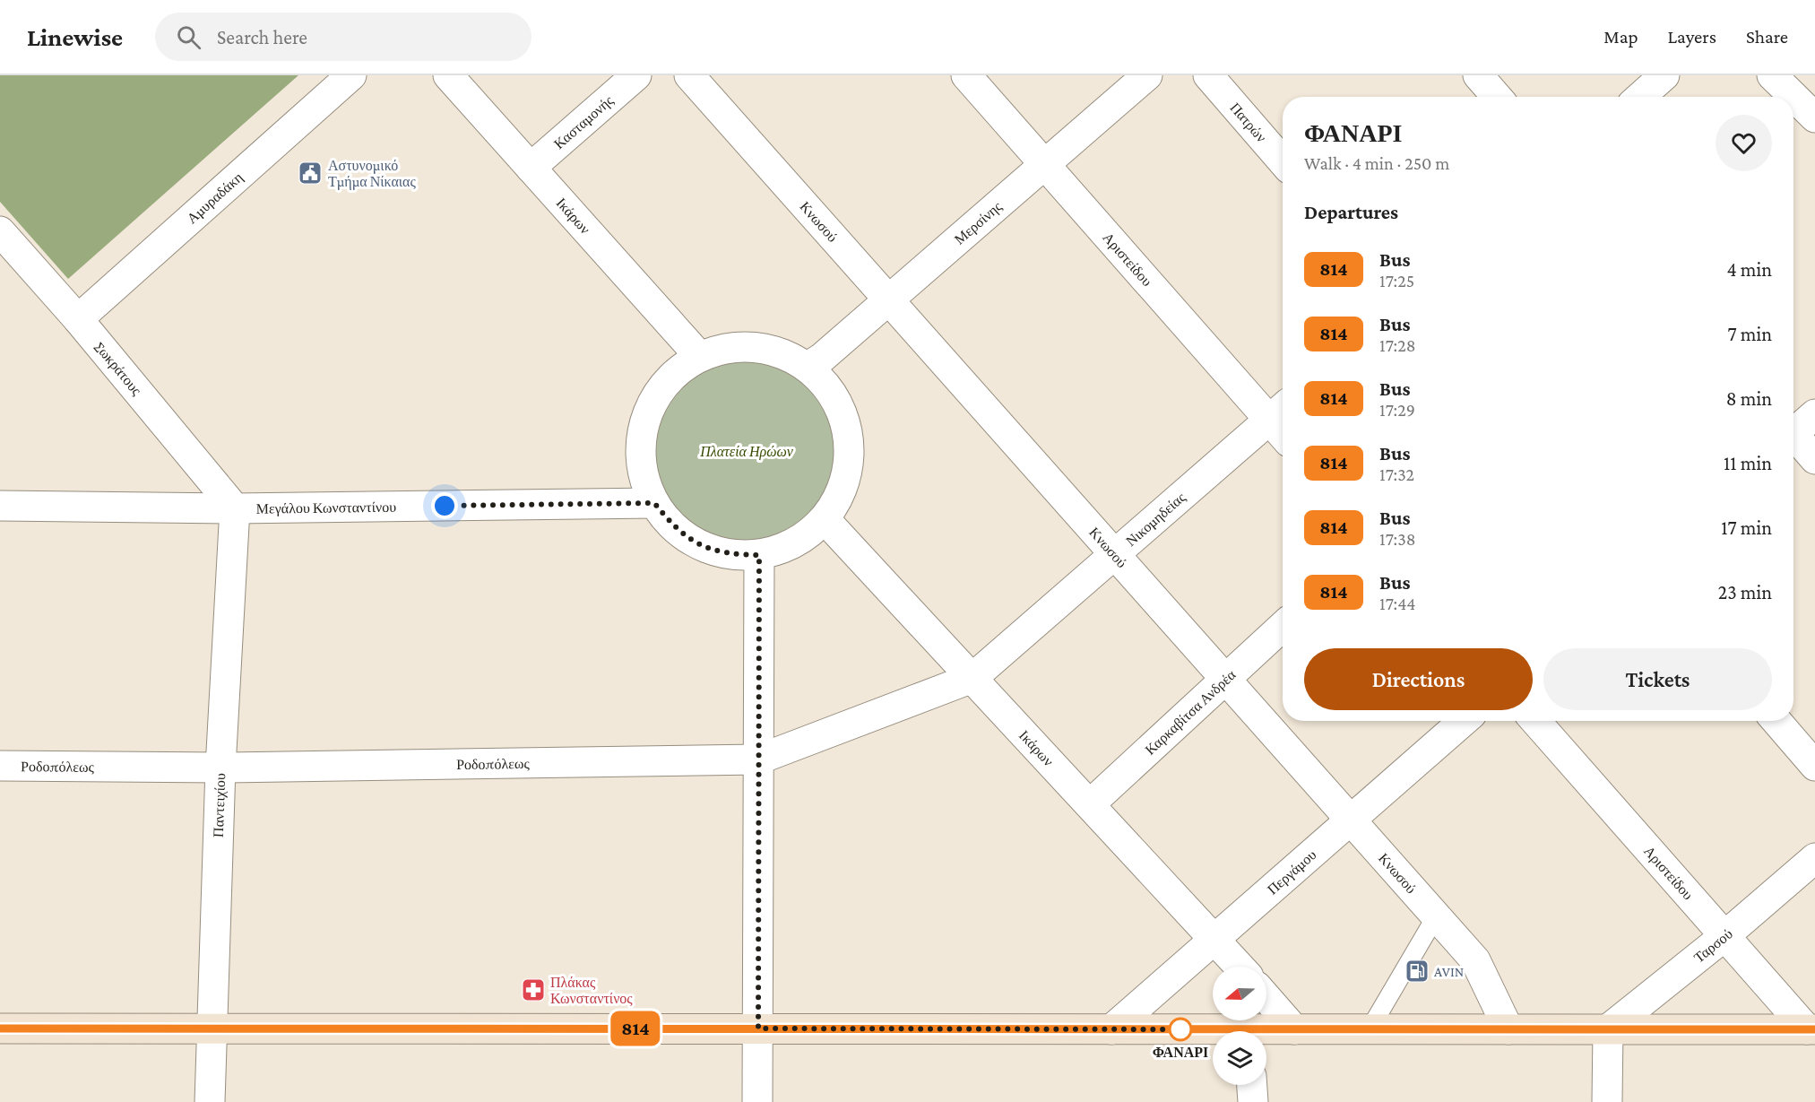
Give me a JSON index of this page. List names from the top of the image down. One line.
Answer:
{"streets":{"street":["Κασταμονής","Πατρών","Αμυραδάκη","Ικάρων","Κνωσού","Μερσίνης","Αριστείδου","Σωκράτους","Μεγάλου Κωνσταντίνου","Νικομηδείας","Καρκαβίτσα Ανδρέα","Ροδοπόλεως","Παντειχίου","Περγάμου","Ταρσού"]},"crossings":[["Κασταμονής","Ικάρων"],["Αμυραδάκη","Σωκράτους"],["Ικάρων","Νικομηδείας"],["Ικάρων","Καρκαβίτσα Ανδρέα"],["Ικάρων","Ροδοπόλεως"],["Ικάρων","Περγάμου"],["Κνωσού","Μερσίνης"],["Κνωσού","Νικομηδείας"],["Κνωσού","Καρκαβίτσα Ανδρέα"],["Κνωσού","Περγάμου"],["Μερσίνης","Αριστείδου"],["Αριστείδου","Νικομηδείας"],["Αριστείδου","Ταρσού"],["Σωκράτους","Μεγάλου Κωνσταντίνου"],["Σωκράτους","Παντειχίου"],["Μεγάλου Κωνσταντίνου","Παντειχίου"],["Νικομηδείας","Ροδοπόλεως"],["Ροδοπόλεως","Παντειχίου"]],"parks":["Πλατεία Ηρώων"],"places":{"public building":["Αστυνομικό Τμήμα Νίκαιας"],"fuel station":["AVIN"],"pharmacy":["Πλάκας Κωνσταντίνος"],"other":["ΦΑΝΑΡΙ"]},"lines":["bus line 814"],"north":"left","page":{"header":"Linewise","search":"Search here","nav":["Map","Layers","Share"],"on_map":"814","heading":[["ΦΑΝΑΡΙ","Walk · 4 min · 250 m"],"Departures"],"list":[{"mark":"814","name":"Bus","note":"17:25","value":"4 min"},{"mark":"814","name":"Bus","note":"17:28","value":"7 min"},{"mark":"814","name":"Bus","note":"17:29","value":"8 min"},{"mark":"814","name":"Bus","note":"17:32","value":"11 min"},{"mark":"814","name":"Bus","note":"17:38","value":"17 min"},{"mark":"814","name":"Bus","note":"17:44","value":"23 min"}],"buttons":["Directions","Tickets"]}}
